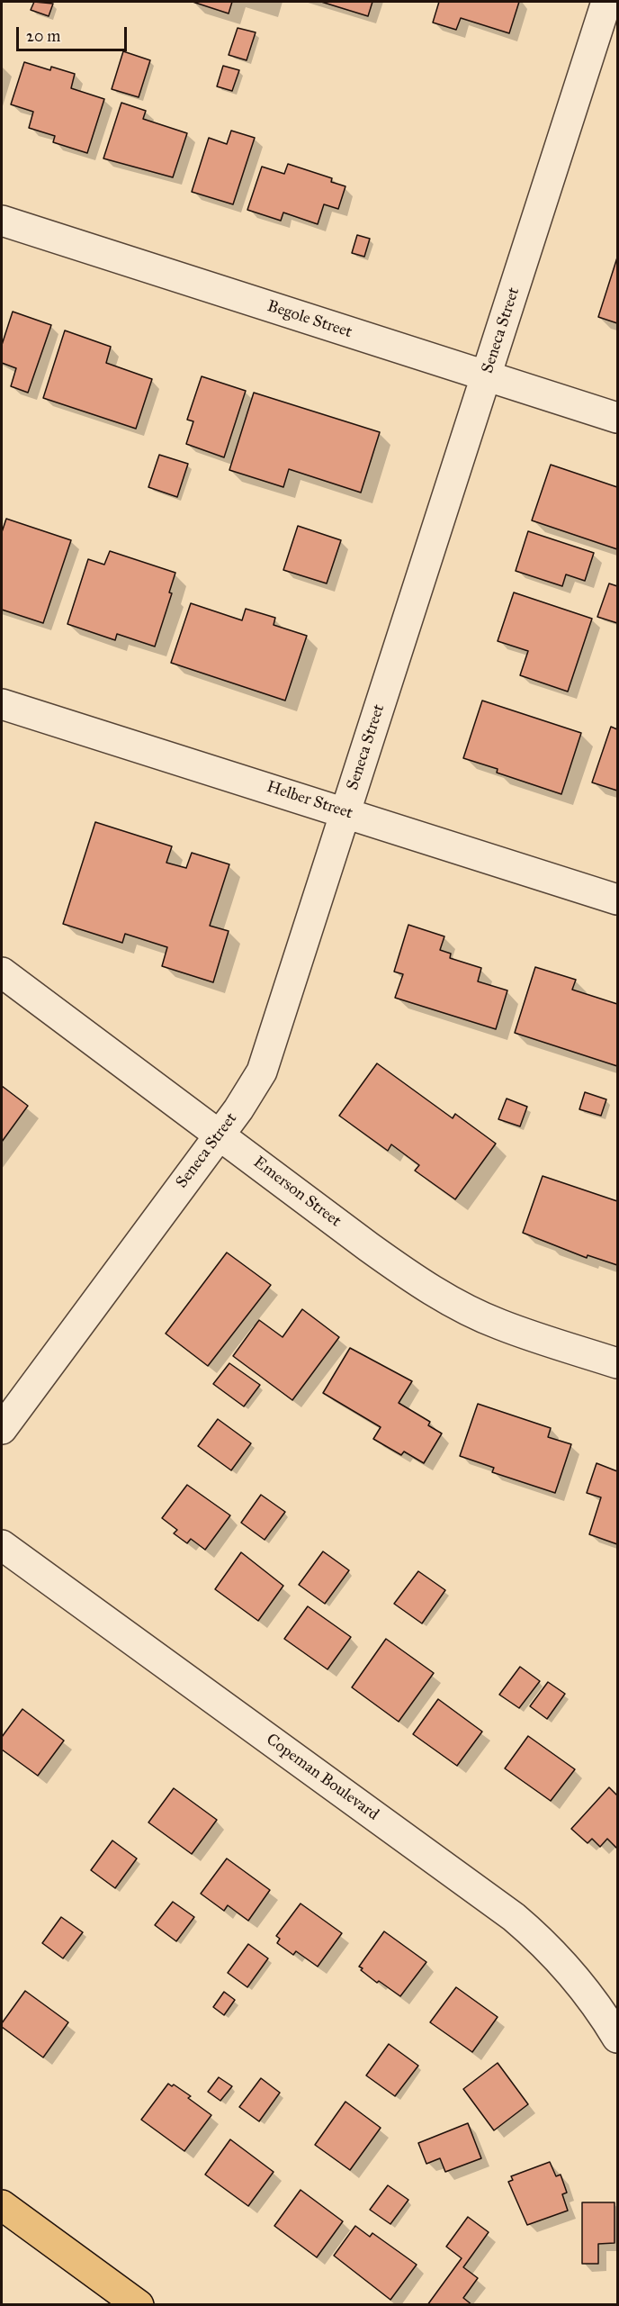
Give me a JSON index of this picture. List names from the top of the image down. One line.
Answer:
{"streets":{"street":["Begole Street","Seneca Street","Helber Street","Emerson Street","Copeman Boulevard"]},"crossings":[["Begole Street","Seneca Street"],["Seneca Street","Helber Street"],["Seneca Street","Emerson Street"]],"scale_bar":"20 m"}
